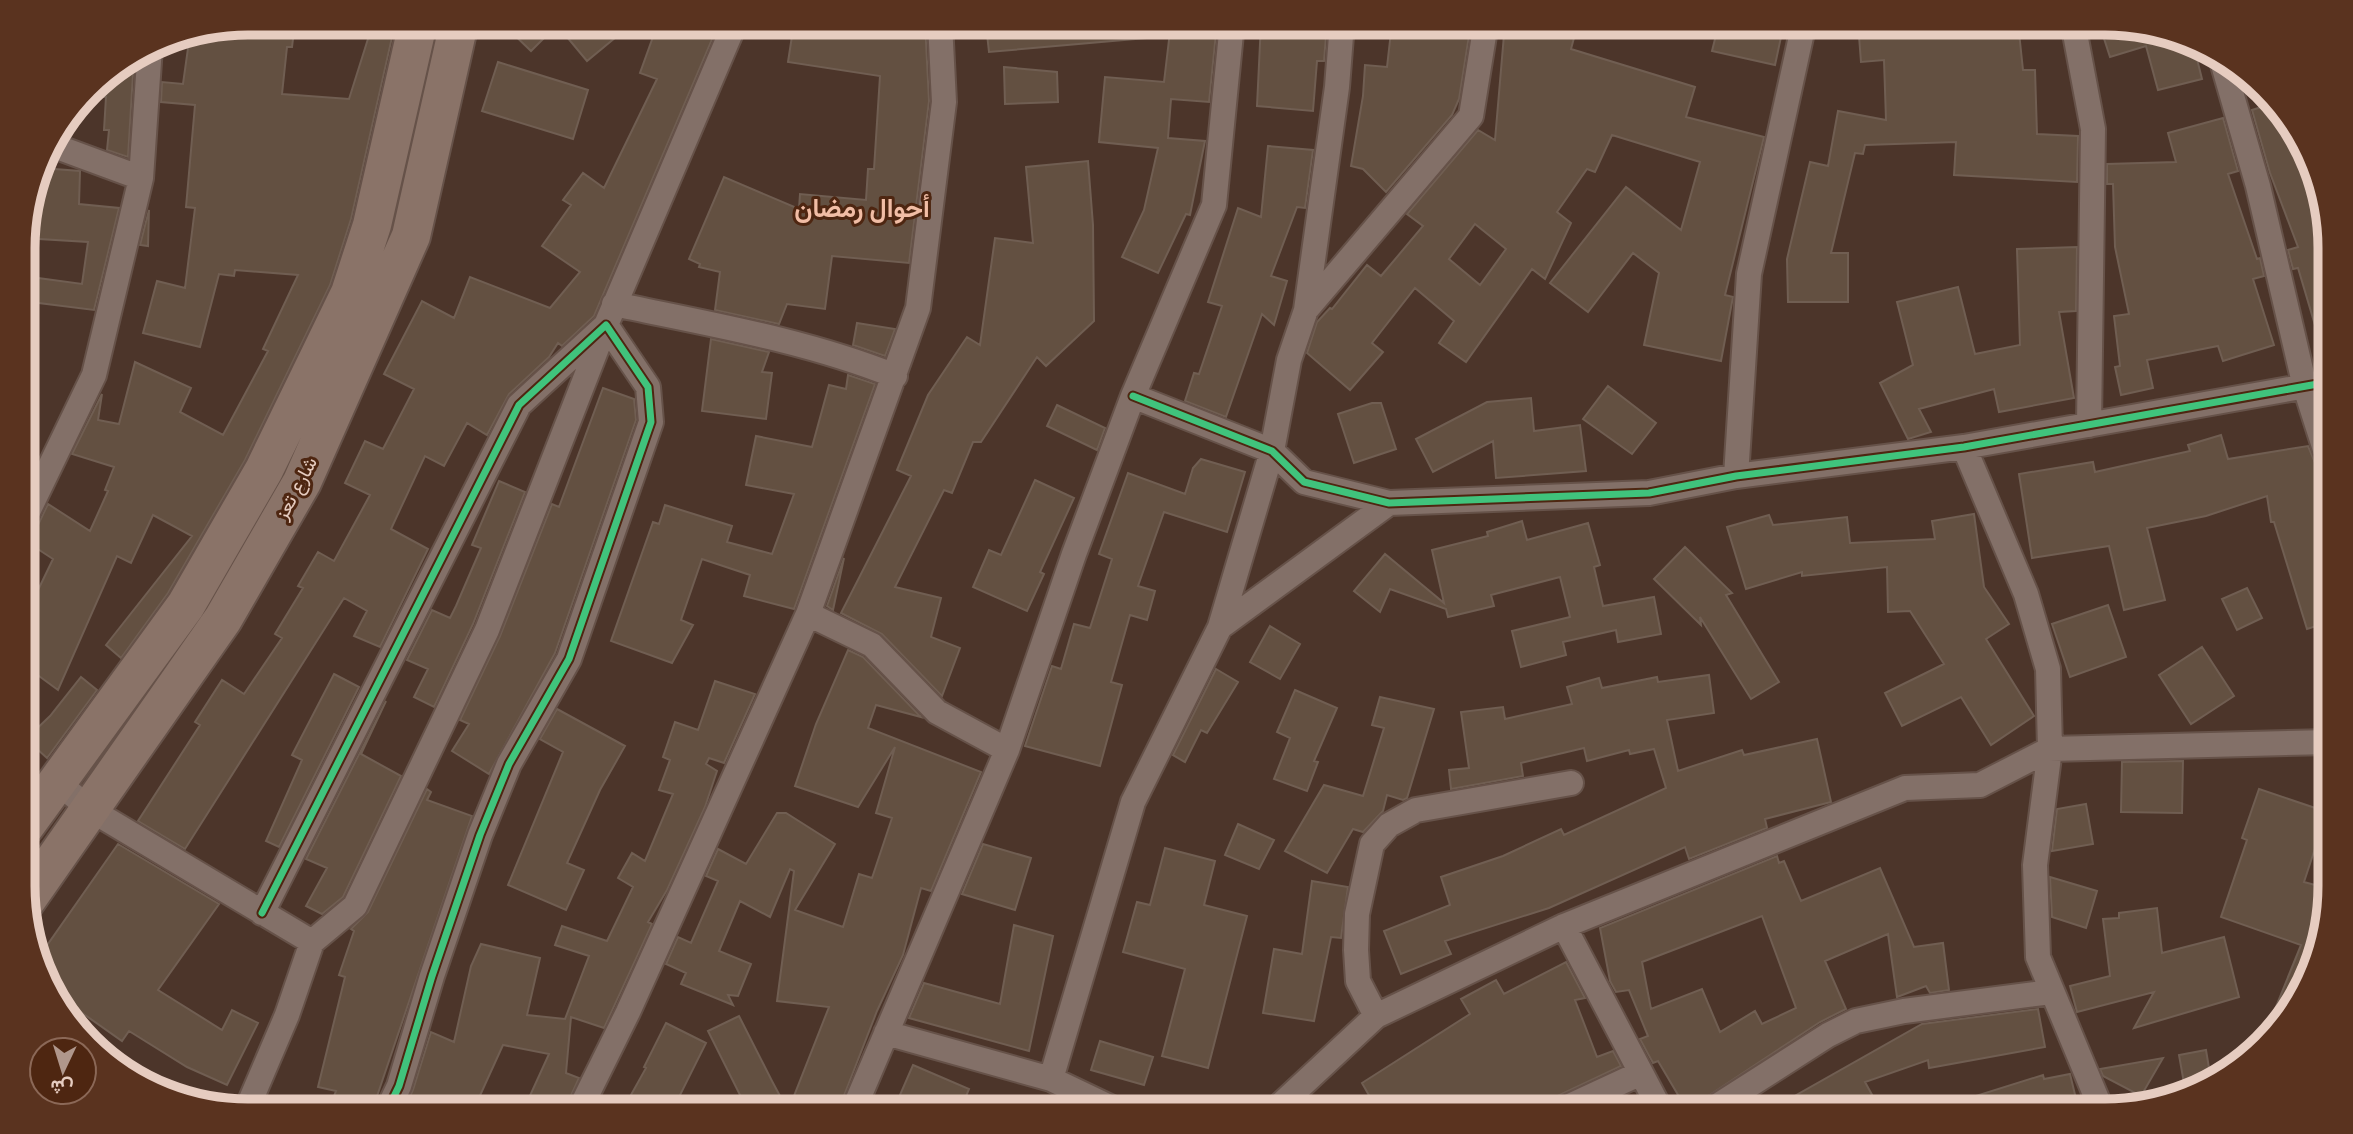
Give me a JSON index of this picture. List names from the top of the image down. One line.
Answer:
{"streets":{"main road":["شارع تعز"]},"districts":["أحوال رمضان"],"north":"bottom"}
